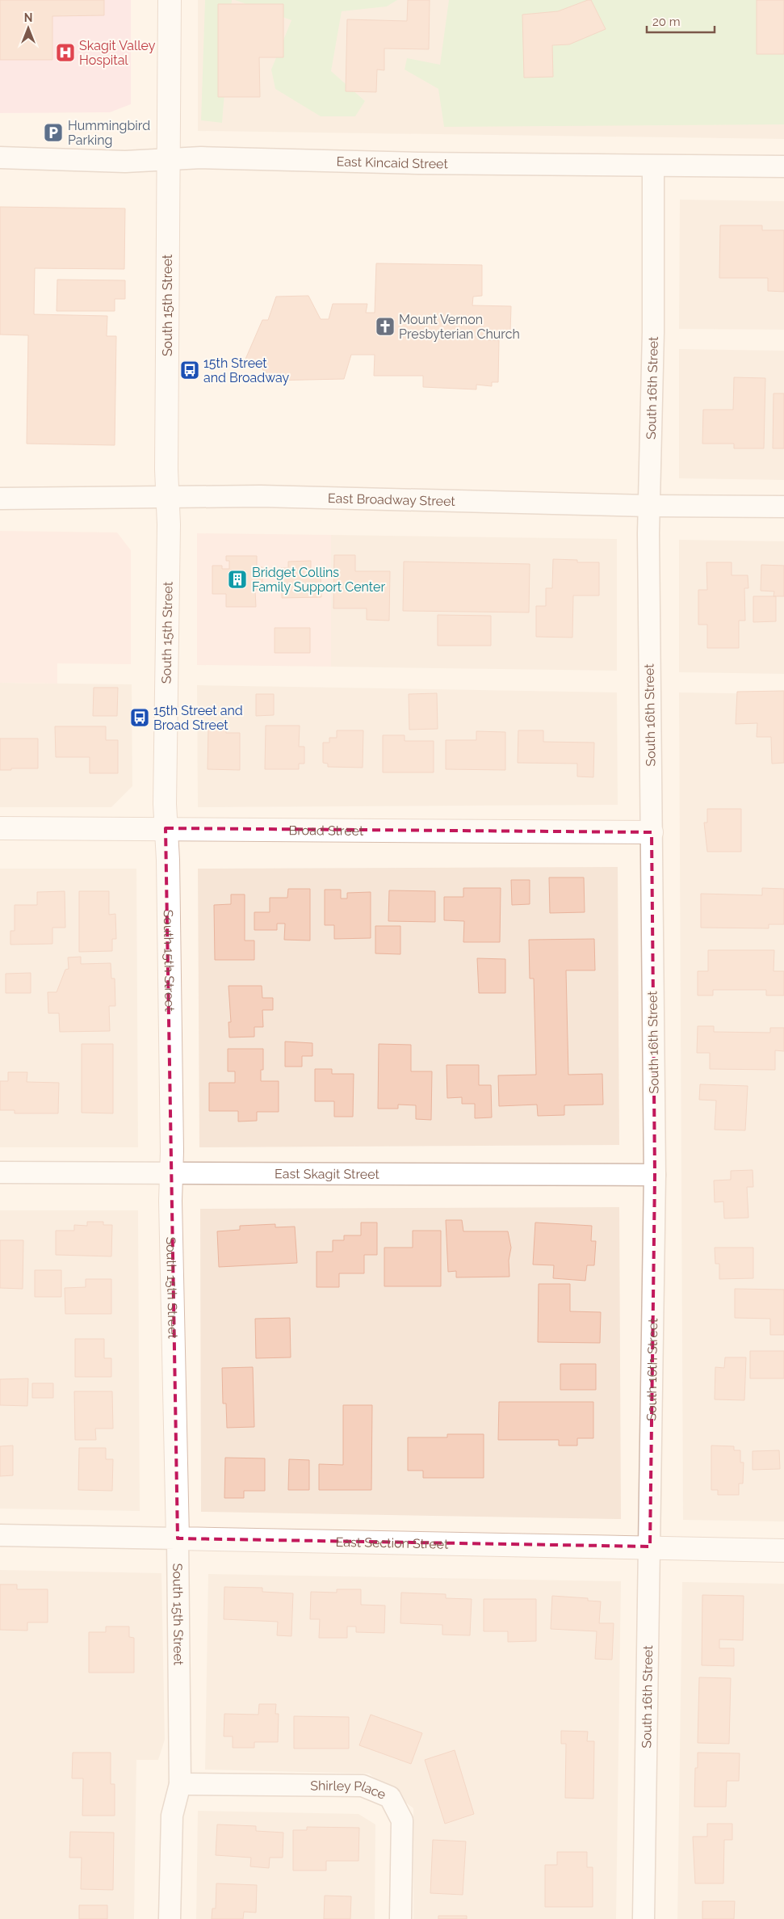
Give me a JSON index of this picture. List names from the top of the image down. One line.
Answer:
{"streets":{"street":["East Kincaid Street","South 15th Street","South 16th Street","East Broadway Street","Broad Street","East Skagit Street","East Section Street","Shirley Place"]},"crossings":[["East Kincaid Street","South 15th Street"],["East Kincaid Street","South 16th Street"],["South 15th Street","East Broadway Street"],["South 15th Street","Broad Street"],["South 15th Street","East Skagit Street"],["South 15th Street","East Section Street"],["South 15th Street","Shirley Place"],["South 16th Street","East Broadway Street"],["South 16th Street","Broad Street"],["South 16th Street","East Skagit Street"],["South 16th Street","East Section Street"]],"places":{"hospital":["Skagit Valley Hospital"],"parking":["Hummingbird Parking"],"church":["Mount Vernon Presbyterian Church"],"bus stop":["15th Street and Broadway","15th Street and Broad Street"],"building":["Bridget Collins Family Support Center"]},"scale_bar":"20 m","north":"top"}
